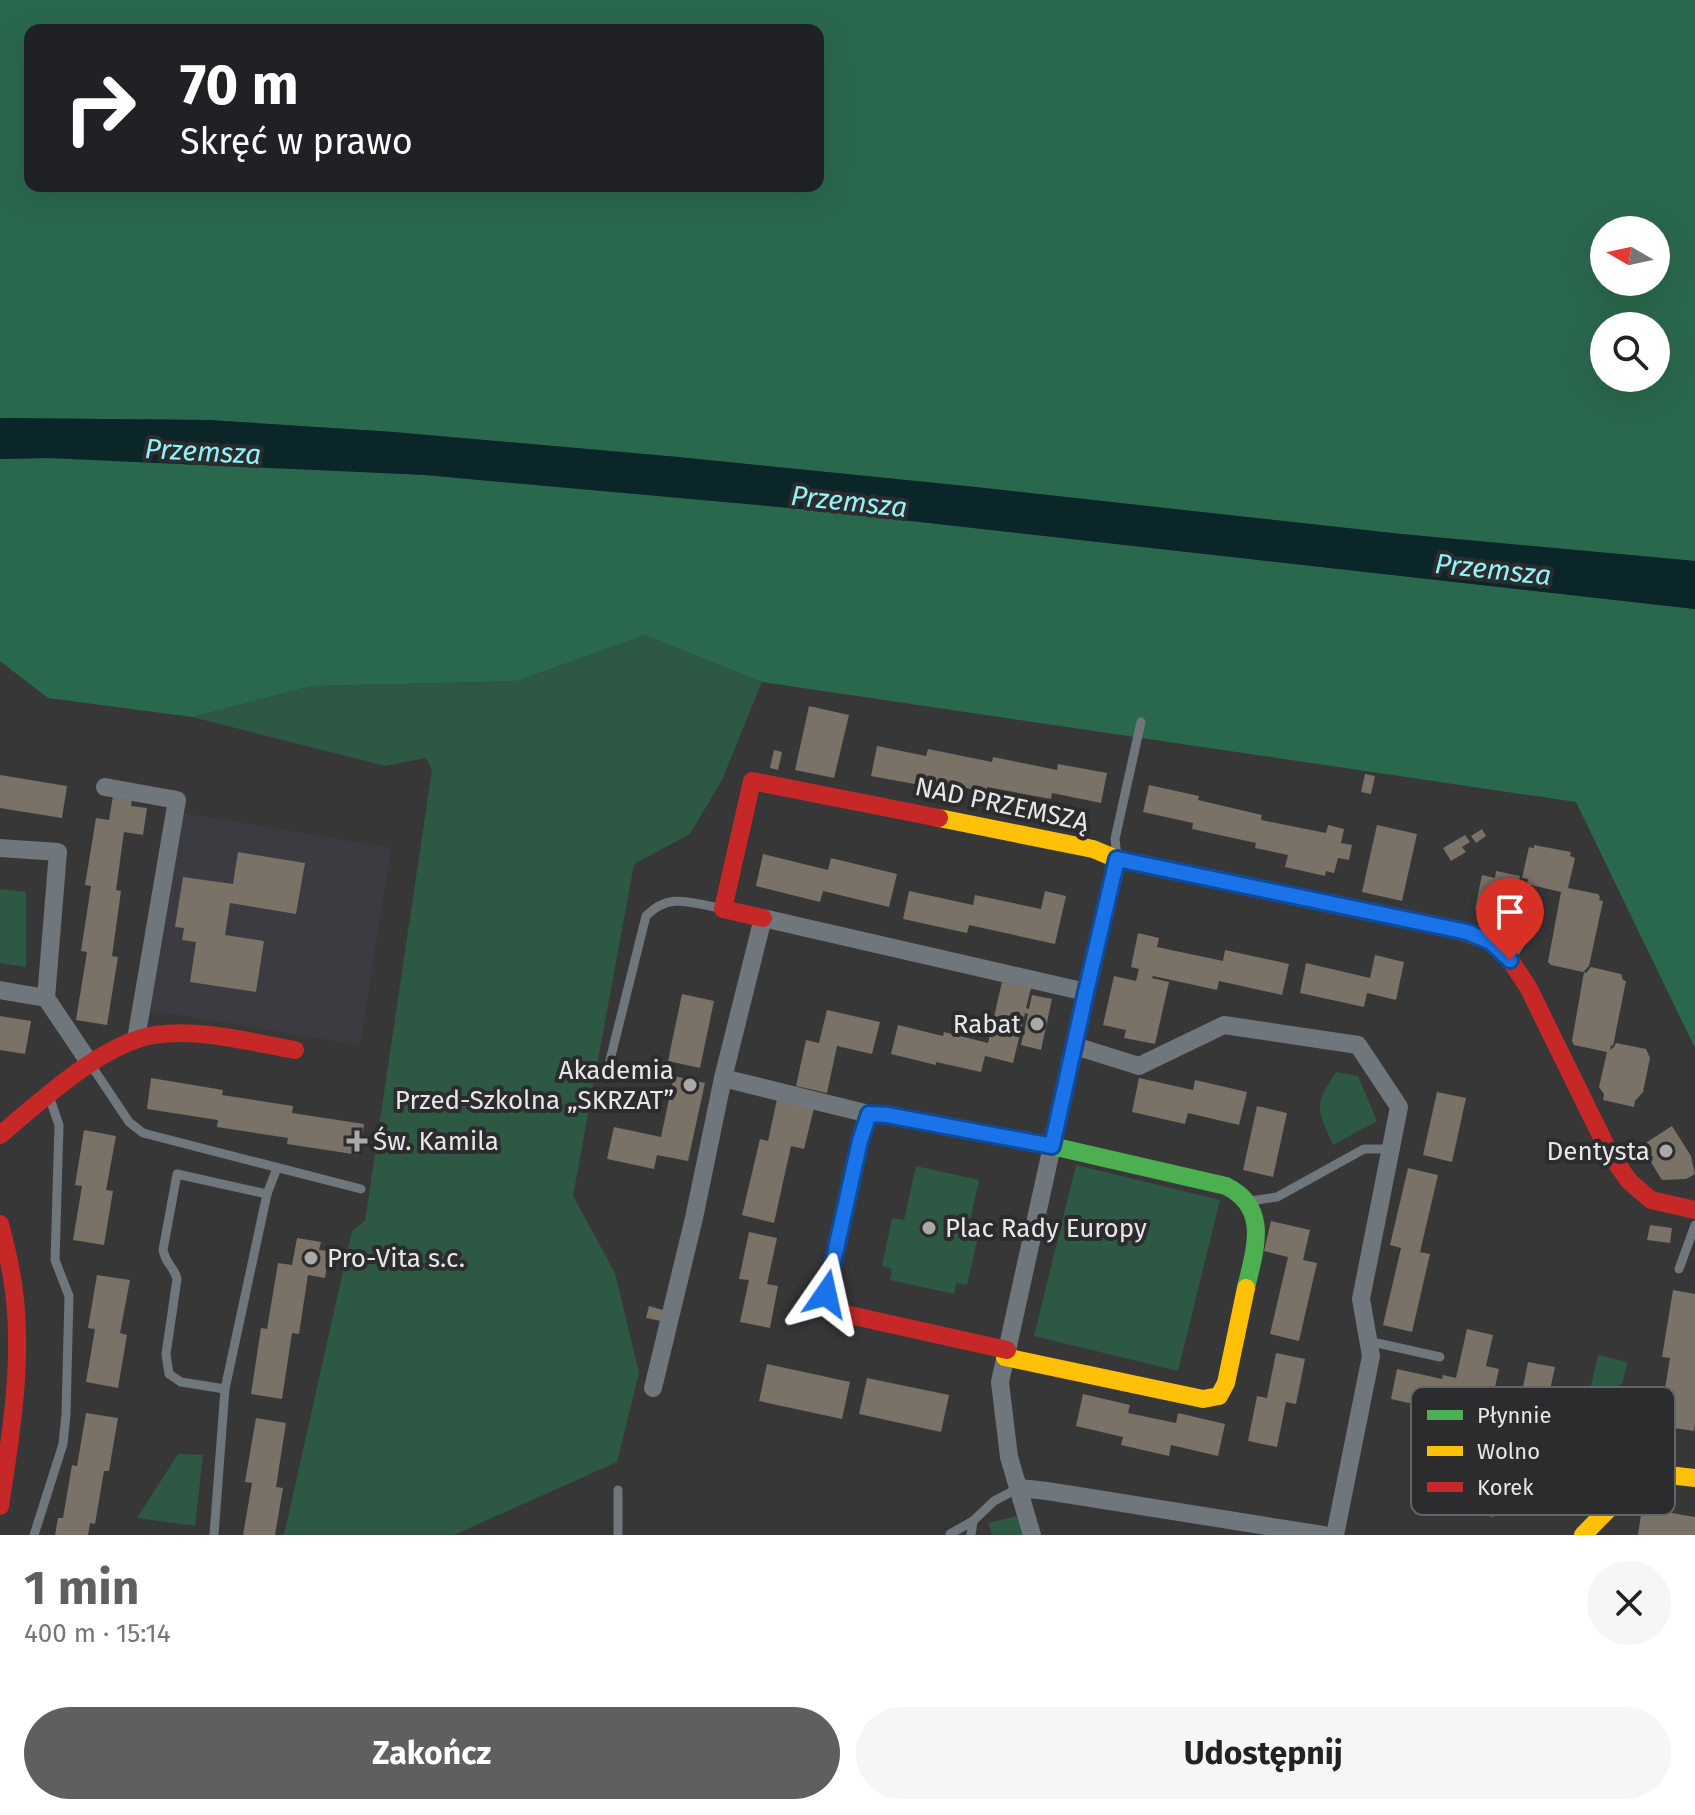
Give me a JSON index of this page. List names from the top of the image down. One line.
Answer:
{"streets":{"street":["NAD PRZEMSZĄ"]},"water":["Przemsza"],"places":{"other":["Rabat","Akademia Przed-Szkolna „SKRZAT”","Dentysta","Plac Rady Europy","Pro-Vita s.c."],"health":["Św. Kamila"]},"legend":["Płynnie","Wolno","Korek"],"north":"left","page":{"turn":["70 m","Skręć w prawo"],"heading":["1 min","400 m · 15:14"],"buttons":["Zakończ","Udostępnij"]}}
